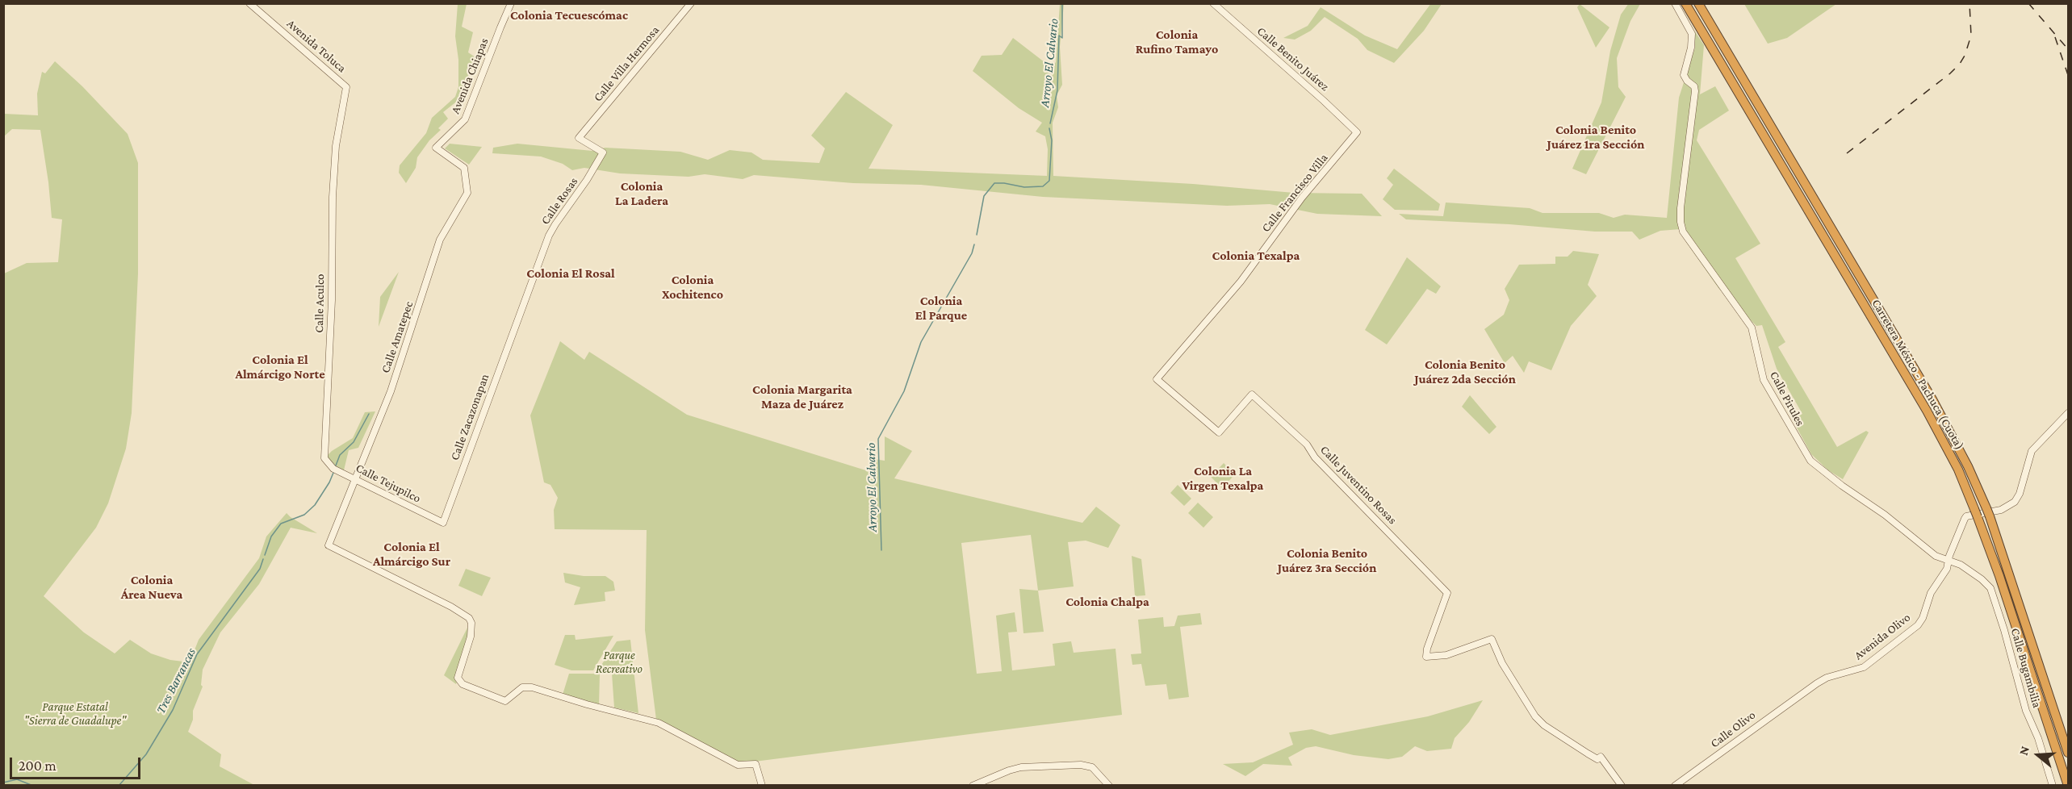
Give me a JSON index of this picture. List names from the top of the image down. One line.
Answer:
{"streets":{"highway":["Carretera México - Pachuca (Cuota)"],"street":["Avenida Toluca","Calle Benito Juárez","Calle Villa Hermosa","Avenida Chiapas","Calle Francisco Villa","Calle Rosas","Calle Aculco","Calle Amatepec","Calle Pirules","Calle Zacazonapan","Calle Tejupilco","Calle Juventino Rosas","Avenida Olivo","Calle Bugambilia","Calle Olivo"]},"crossings":[["Avenida Toluca","Calle Aculco"],["Calle Benito Juárez","Calle Francisco Villa"],["Calle Villa Hermosa","Calle Rosas"],["Avenida Chiapas","Calle Amatepec"],["Calle Francisco Villa","Calle Juventino Rosas"],["Calle Rosas","Calle Zacazonapan"],["Calle Aculco","Calle Tejupilco"],["Calle Amatepec","Calle Tejupilco"],["Calle Pirules","Avenida Olivo"],["Calle Pirules","Calle Bugambilia"],["Calle Zacazonapan","Calle Tejupilco"],["Avenida Olivo","Calle Olivo"]],"districts":["Colonia Tecuescómac","Colonia Rufino Tamayo","Colonia Benito Juárez 1ra Sección","Colonia La Ladera","Colonia Texalpa","Colonia El Rosal","Colonia Xochitenco","Colonia El Parque","Colonia El Almárcigo Norte","Colonia Benito Juárez 2da Sección","Colonia Margarita Maza de Juárez","Colonia La Virgen Texalpa","Colonia El Almárcigo Sur","Colonia Benito Juárez 3ra Sección","Colonia Área Nueva","Colonia Chalpa"],"water":["Arroyo El Calvario","Tres Barrancas"],"parks":["Parque Recreativo","Parque Estatal \"Sierra de Guadalupe\""],"scale_bar":"200 m","north":"left"}
